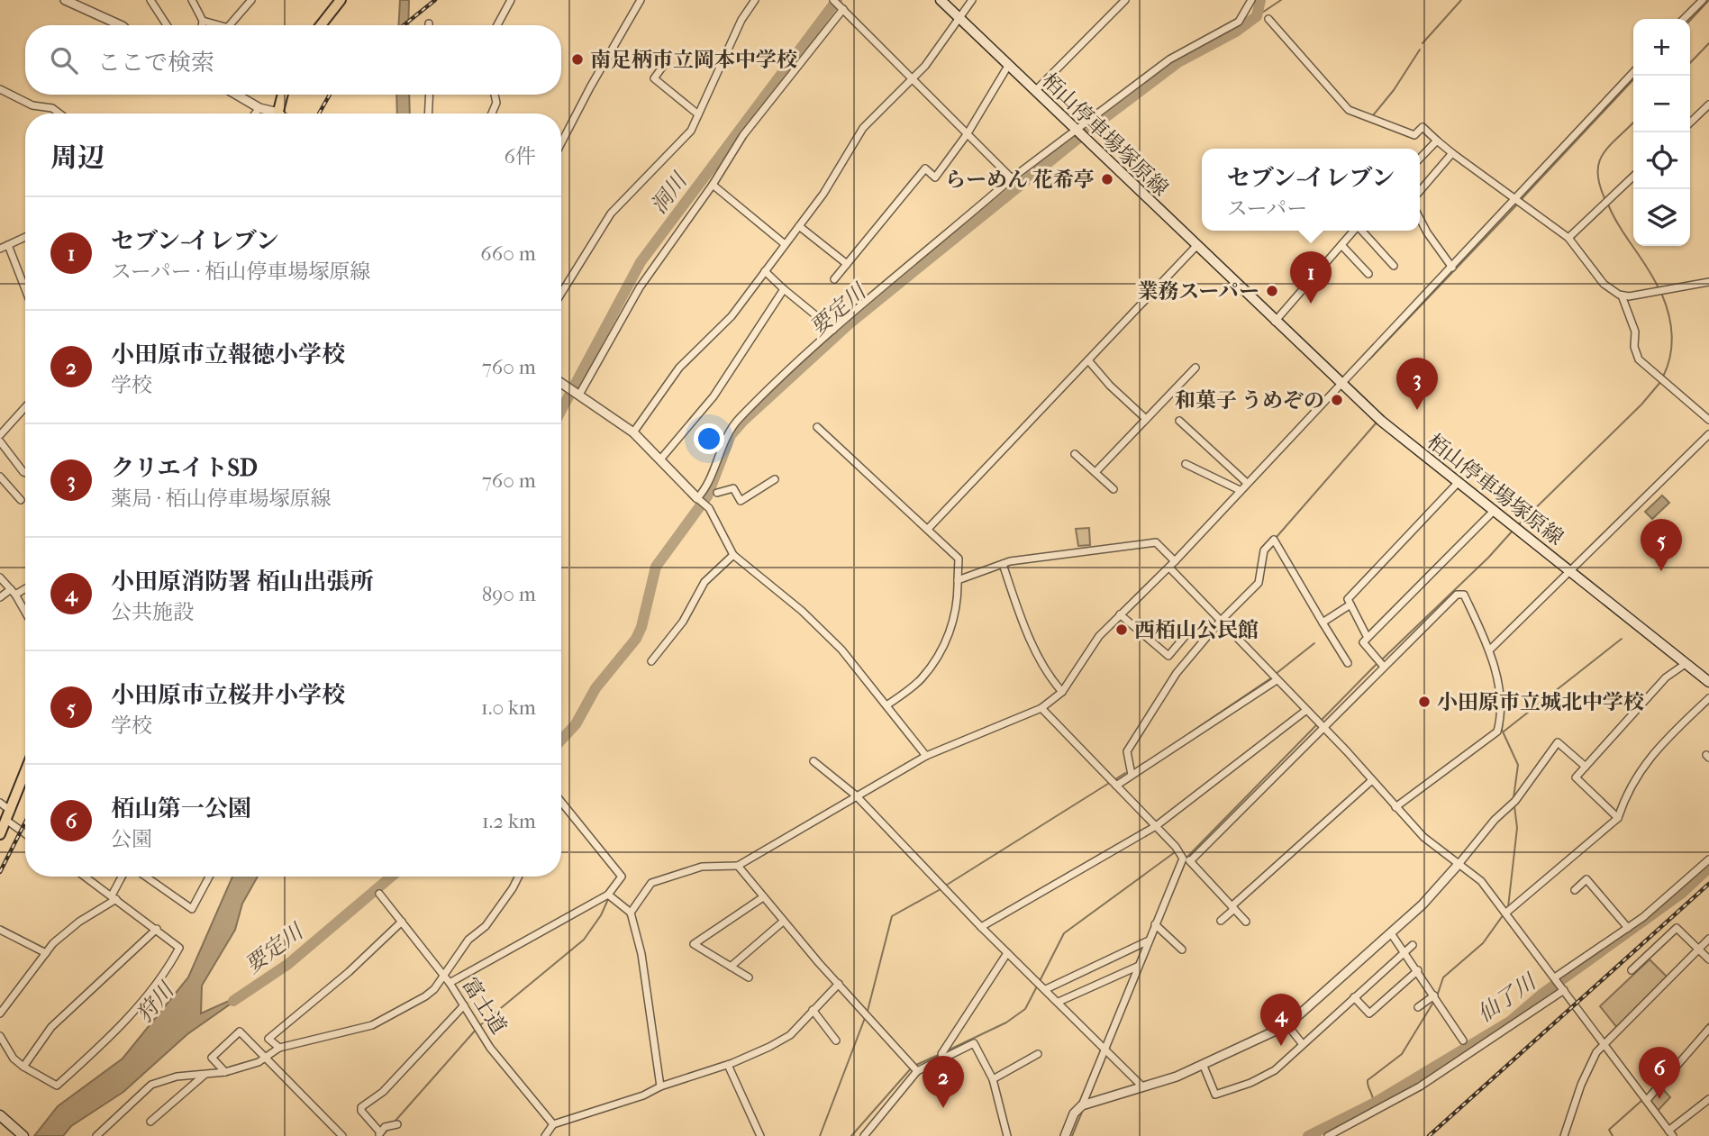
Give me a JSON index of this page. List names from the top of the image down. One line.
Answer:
{"streets":{"main road":["栢山停車場塚原線"],"street":["富士道"]},"water":["洞川","要定川","仙了川","狩川"],"places":["南足柄市立岡本中学校","らーめん 花希亭","業務スーパー","和菓子 うめぞの","西栢山公民館","小田原市立城北中学校"],"page":{"map_buttons":["+","−"],"search":"ここで検索","heading":["周辺","6件"],"popup":["セブン-イレブン","スーパー"],"list":[{"mark":"1","name":"セブン-イレブン","note":"スーパー · 栢山停車場塚原線","value":"660 m"},{"mark":"2","name":"小田原市立報徳小学校","note":"学校","value":"760 m"},{"mark":"3","name":"クリエイトSD","note":"薬局 · 栢山停車場塚原線","value":"760 m"},{"mark":"4","name":"小田原消防署 栢山出張所","note":"公共施設","value":"890 m"},{"mark":"5","name":"小田原市立桜井小学校","note":"学校","value":"1.0 km"},{"mark":"6","name":"栢山第一公園","note":"公園","value":"1.2 km"}],"pins":["1","3","5","4","6","2"]}}
